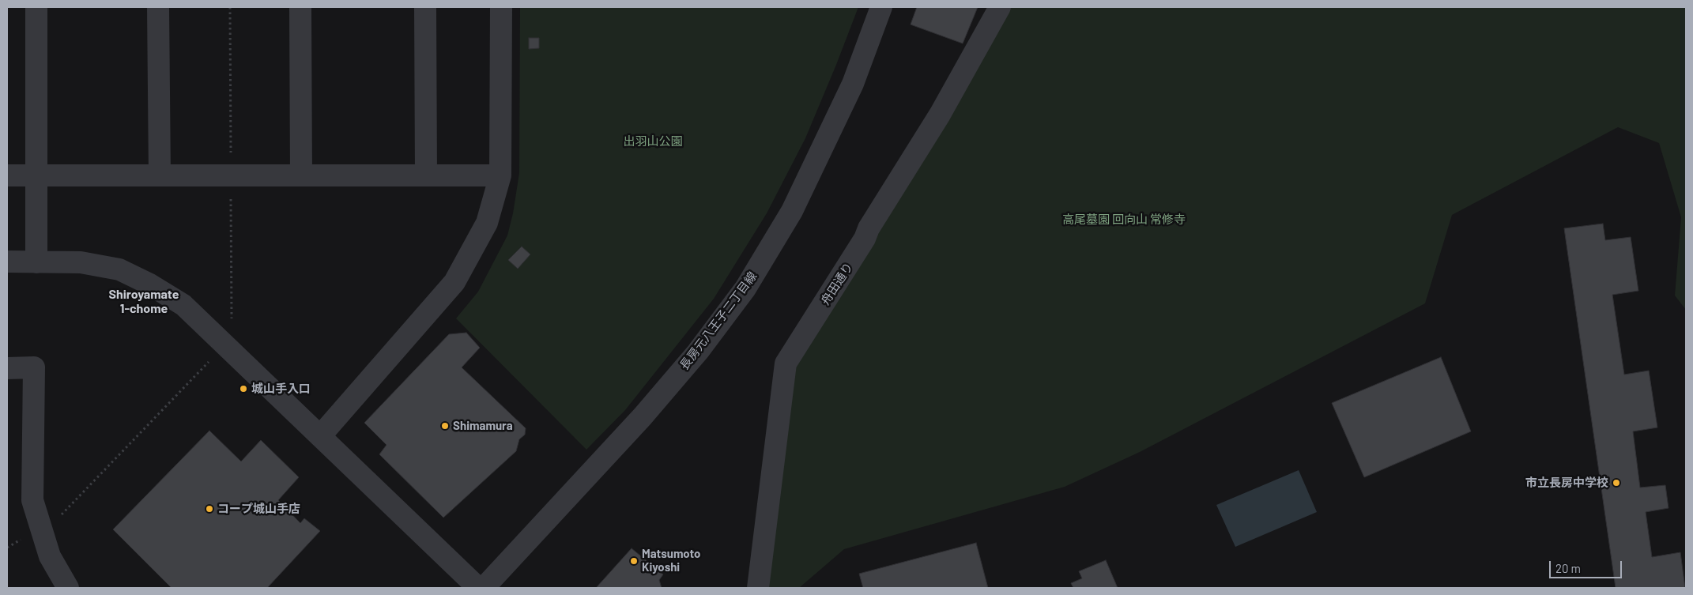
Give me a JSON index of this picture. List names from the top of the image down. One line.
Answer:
{"streets":{"street":["舟田通り","長房元八王子二丁目線"]},"districts":["Shiroyamate 1-chome"],"parks":["出羽山公園","高尾墓園 回向山 常修寺"],"places":["城山手入口","Shimamura","市立長房中学校","コープ城山手店","Matsumoto Kiyoshi"],"scale_bar":"20 m"}
